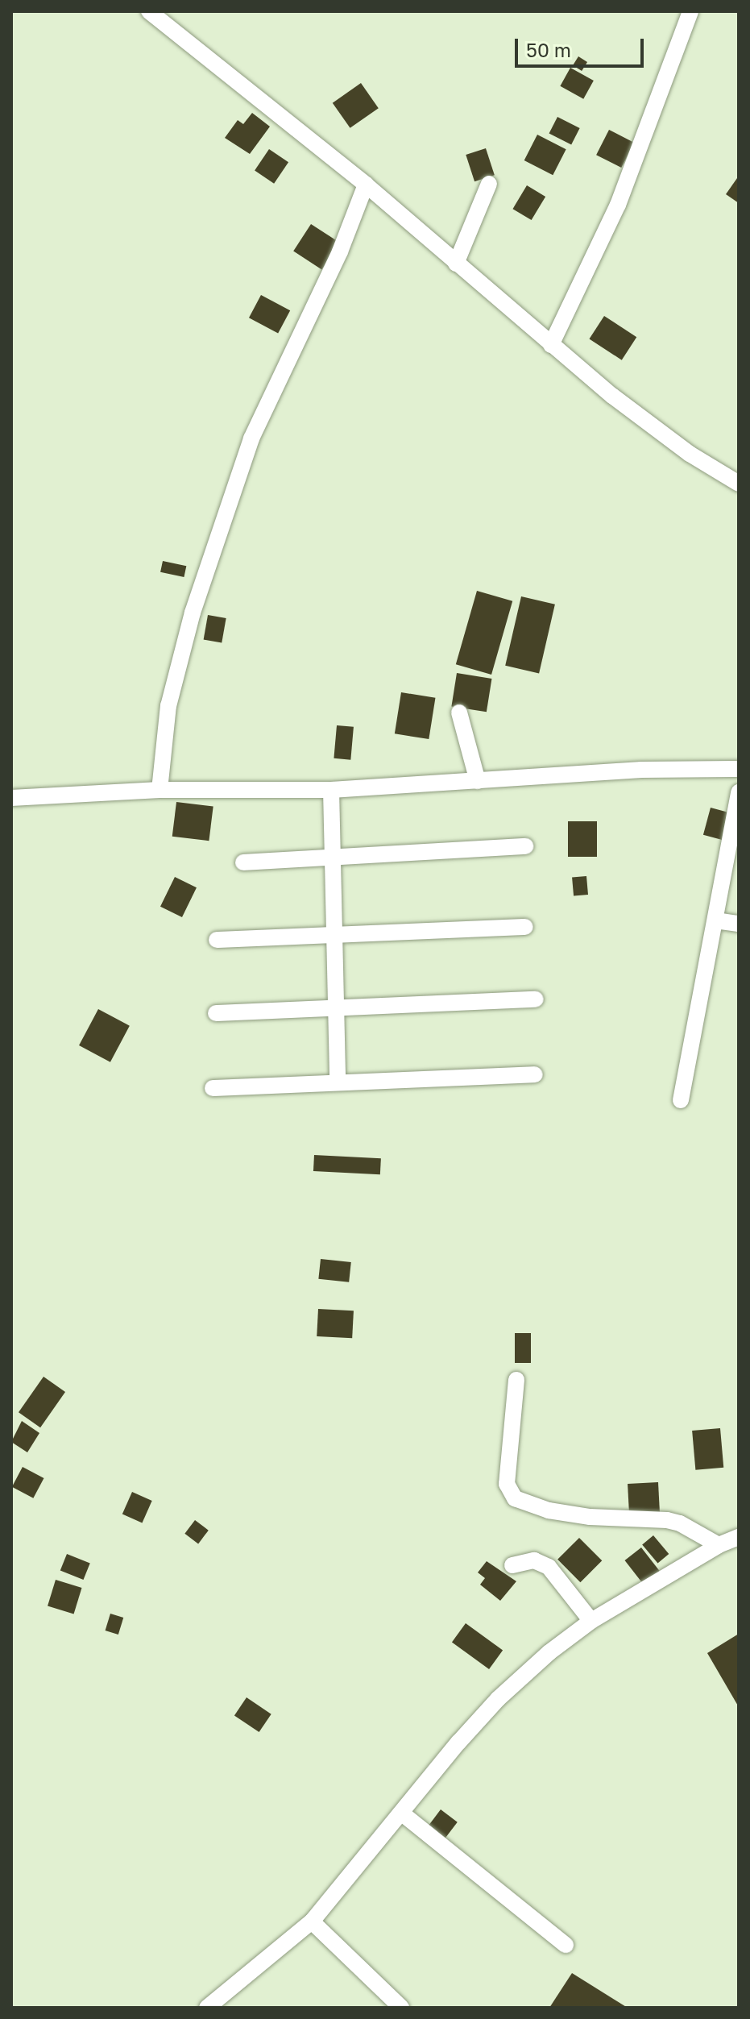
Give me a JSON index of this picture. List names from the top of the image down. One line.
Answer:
{"scale_bar":"50 m"}
